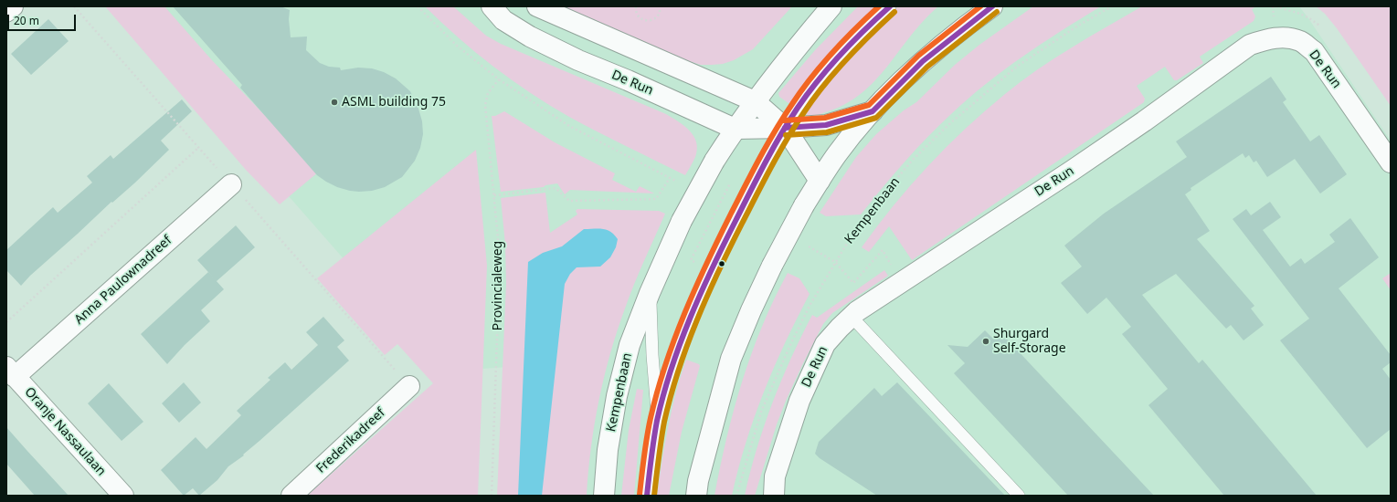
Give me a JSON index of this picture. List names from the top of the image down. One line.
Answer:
{"streets":{"street":["De Run","Kempenbaan","Anna Paulownadreef","Oranje Nassaulaan","Frederikadreef"],"path":["Provincialeweg"]},"crossings":[["De Run","Kempenbaan"],["Anna Paulownadreef","Oranje Nassaulaan"]],"places":["ASML building 75","Shurgard Self-Storage"],"scale_bar":"20 m"}
